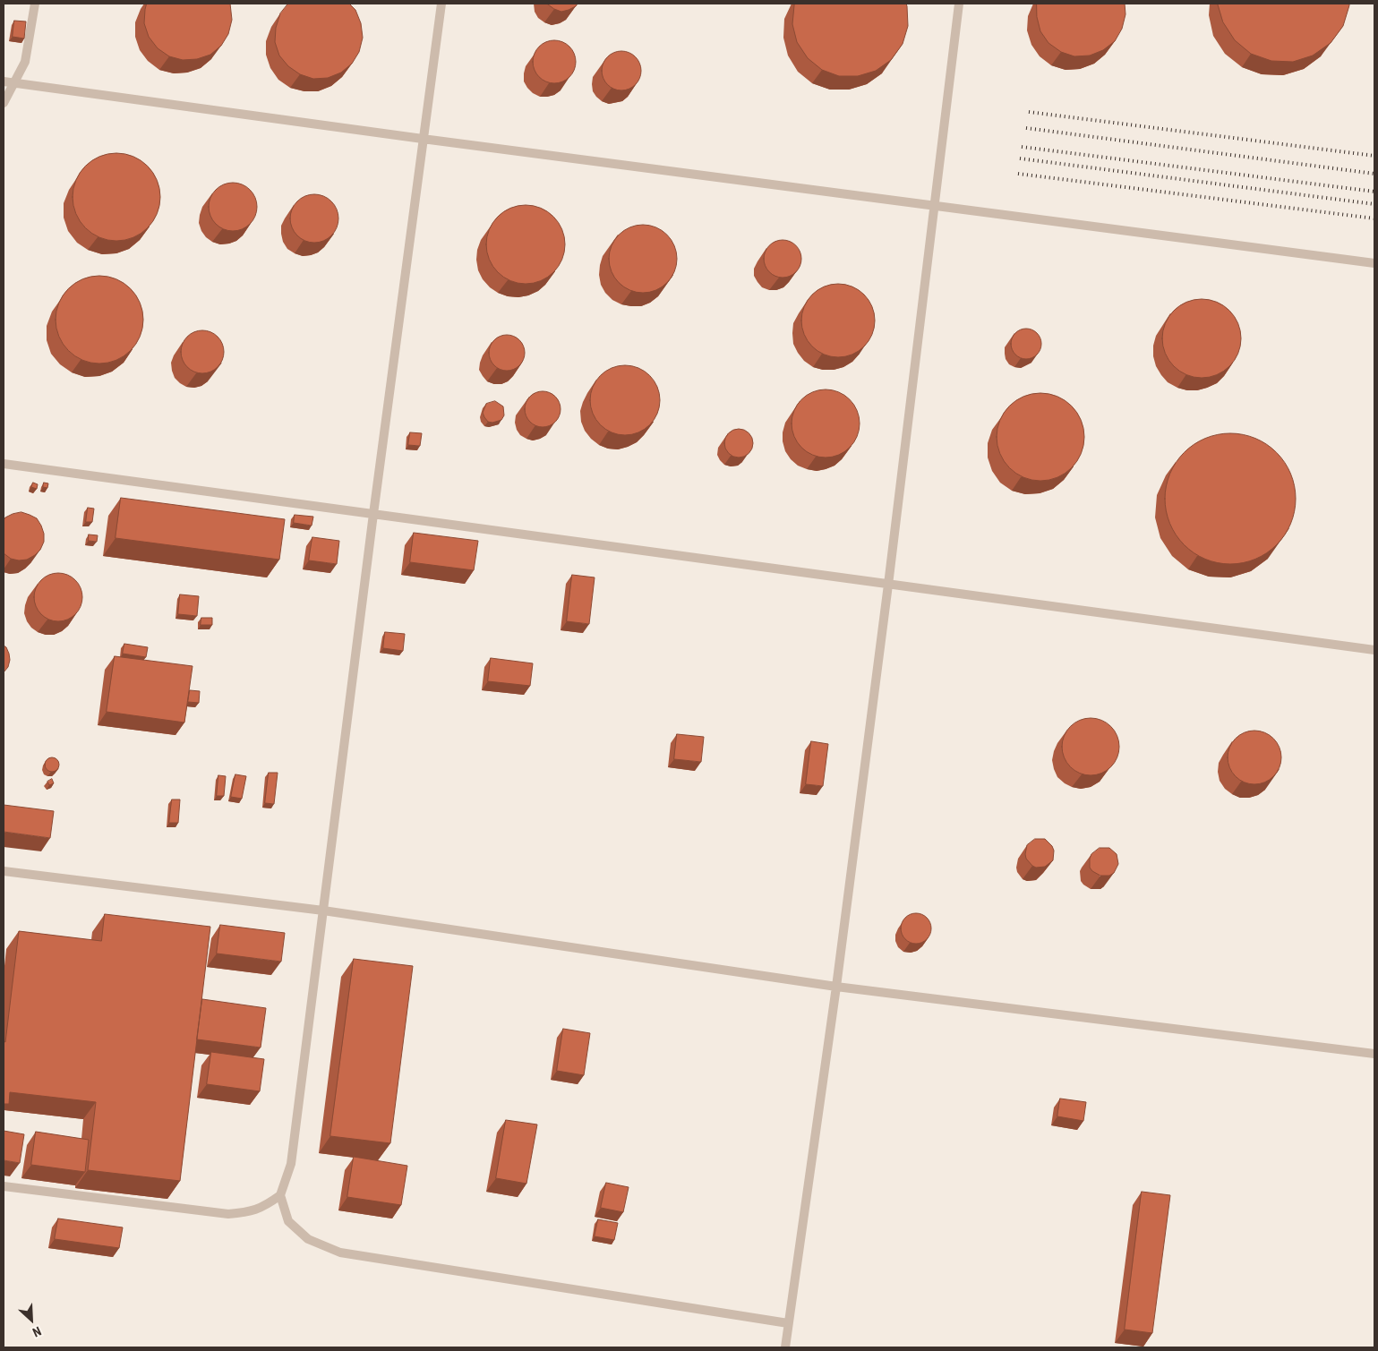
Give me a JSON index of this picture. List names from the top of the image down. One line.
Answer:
{"north":"bottom right"}
